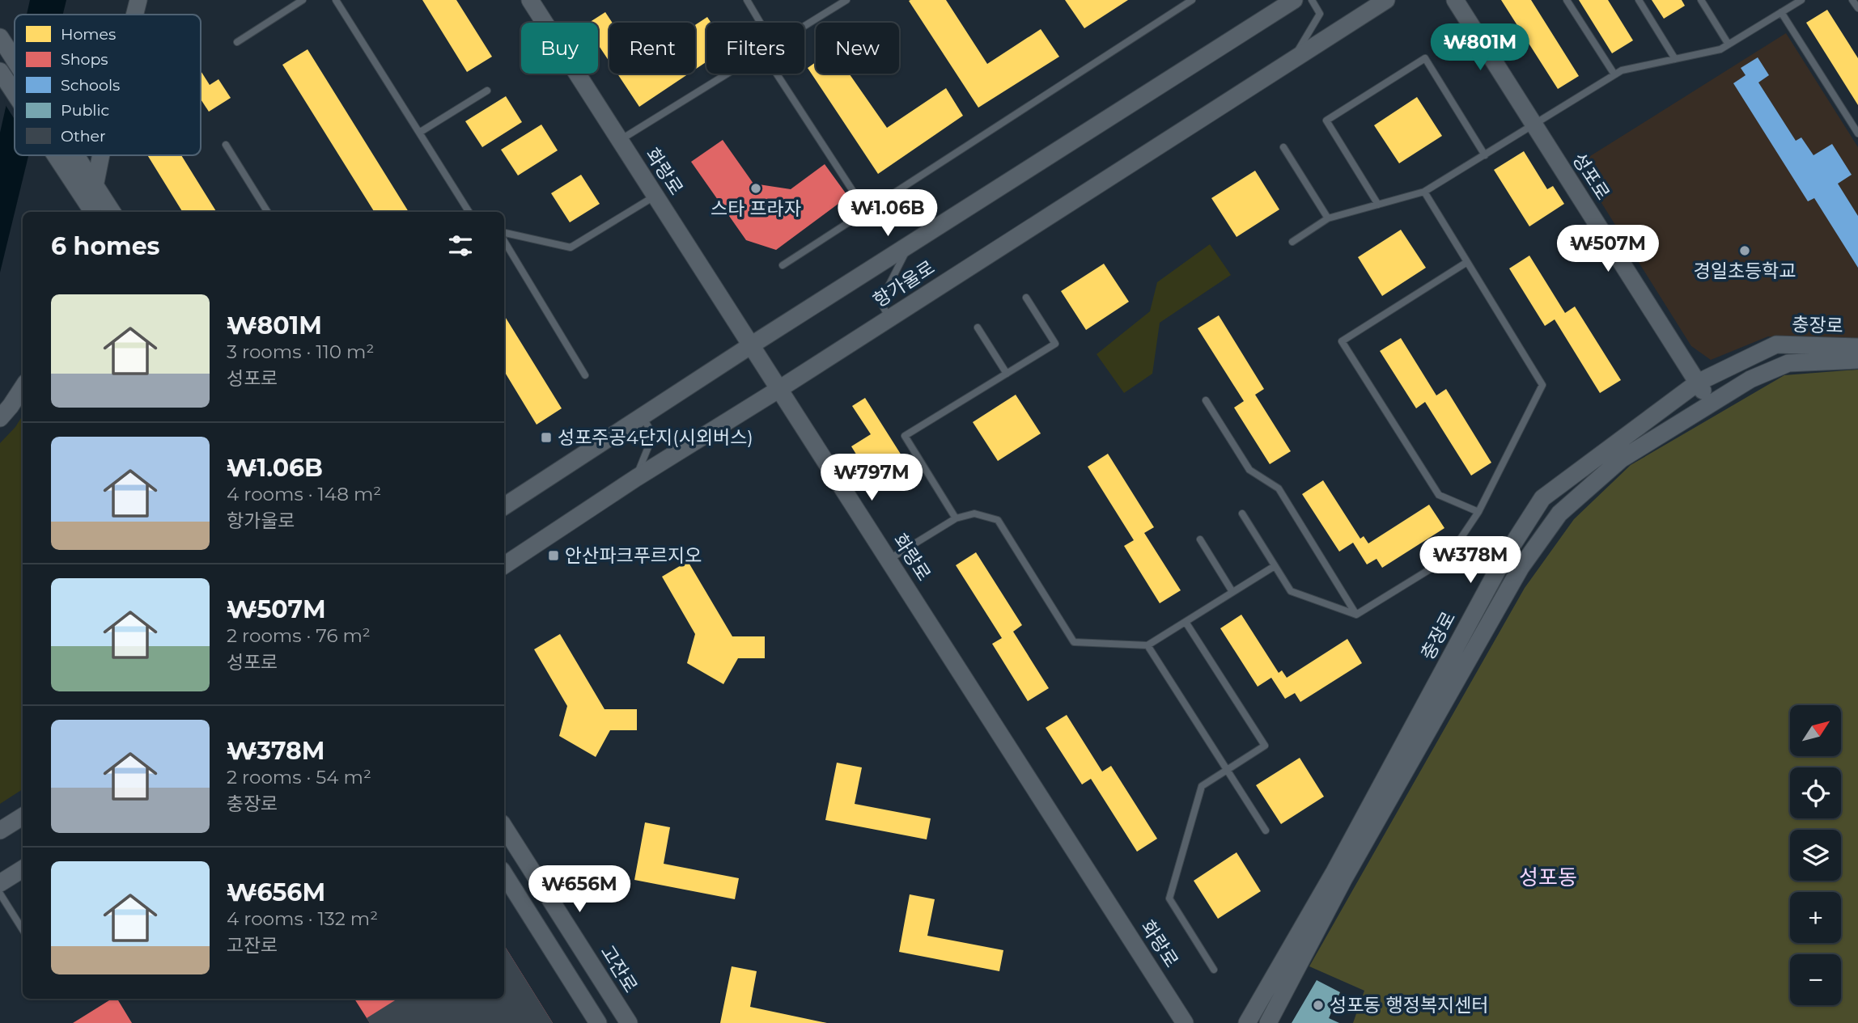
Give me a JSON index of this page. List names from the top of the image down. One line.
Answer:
{"streets":{"street":["화랑로","성포로","항가울로","충장로","고잔로"]},"crossings":[["화랑로","항가울로"],["성포로","충장로"]],"districts":["성포동"],"places":{"other":["스타 프라자","경일초등학교","성포동 행정복지센터"],"transit":["성포주공4단지(시외버스)","안산파크푸르지오"]},"legend":["Homes","Shops","Schools","Public","Other"],"north":"top right","page":{"chip":["Buy","Rent","Filters","New"],"price":["₩801M","₩1.06B","₩507M","₩797M","₩378M","₩656M"],"heading":"6 homes","list":[{"name":"₩801M","note":"3 rooms · 110 m² · 성포로"},{"name":"₩1.06B","note":"4 rooms · 148 m² · 항가울로"},{"name":"₩507M","note":"2 rooms · 76 m² · 성포로"},{"name":"₩378M","note":"2 rooms · 54 m² · 충장로"},{"name":"₩656M","note":"4 rooms · 132 m² · 고잔로"}],"map_buttons":["+","−"]}}
